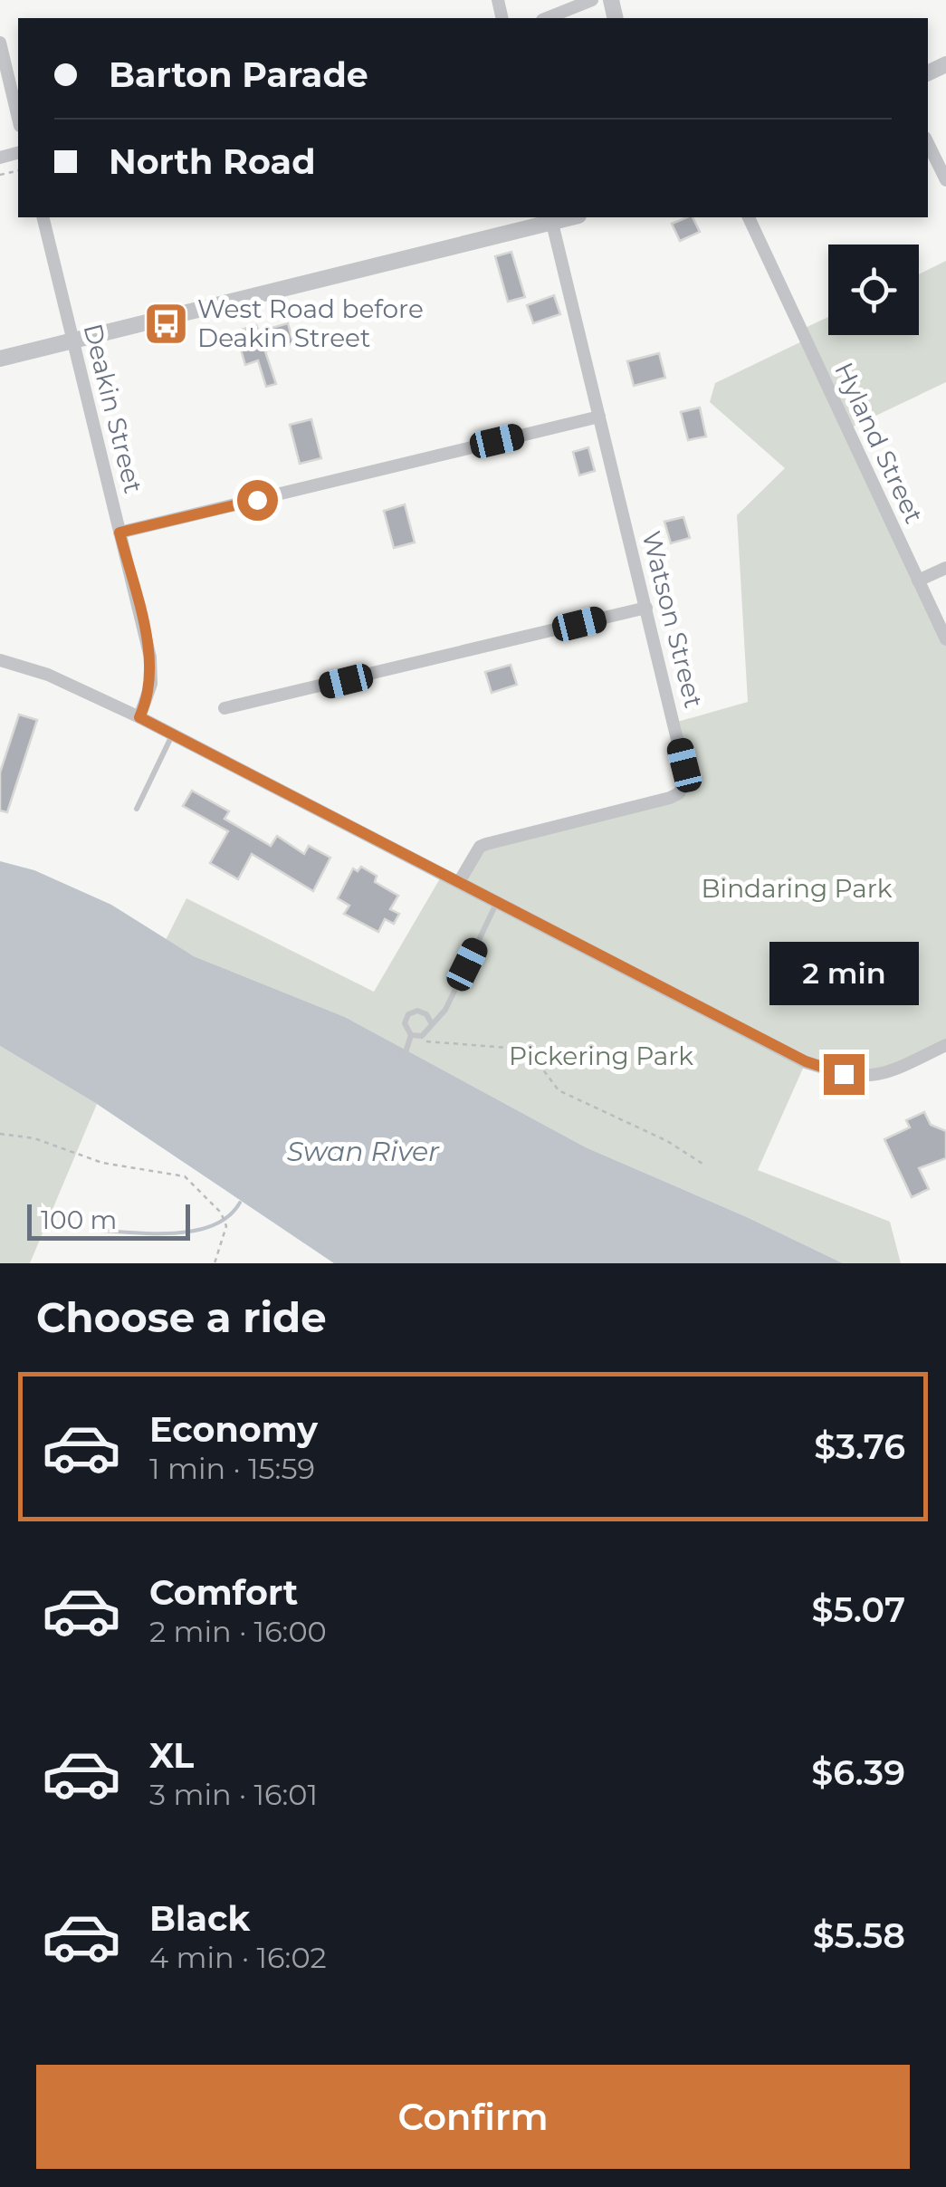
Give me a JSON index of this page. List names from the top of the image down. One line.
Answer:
{"streets":{"street":["Deakin Street","Hyland Street","Watson Street"]},"water":["Swan River"],"parks":["Bindaring Park","Pickering Park"],"places":{"bus stop":["West Road before Deakin Street"]},"scale_bar":"100 m","page":{"banner":["Barton Parade","North Road"],"bubble":"2 min","scale":"100 m","heading":"Choose a ride","list":[{"name":"Economy","note":"1 min · 15:59","value":"$3.76"},{"name":"Comfort","note":"2 min · 16:00","value":"$5.07"},{"name":"XL","note":"3 min · 16:01","value":"$6.39"},{"name":"Black","note":"4 min · 16:02","value":"$5.58"}],"buttons":"Confirm"}}
